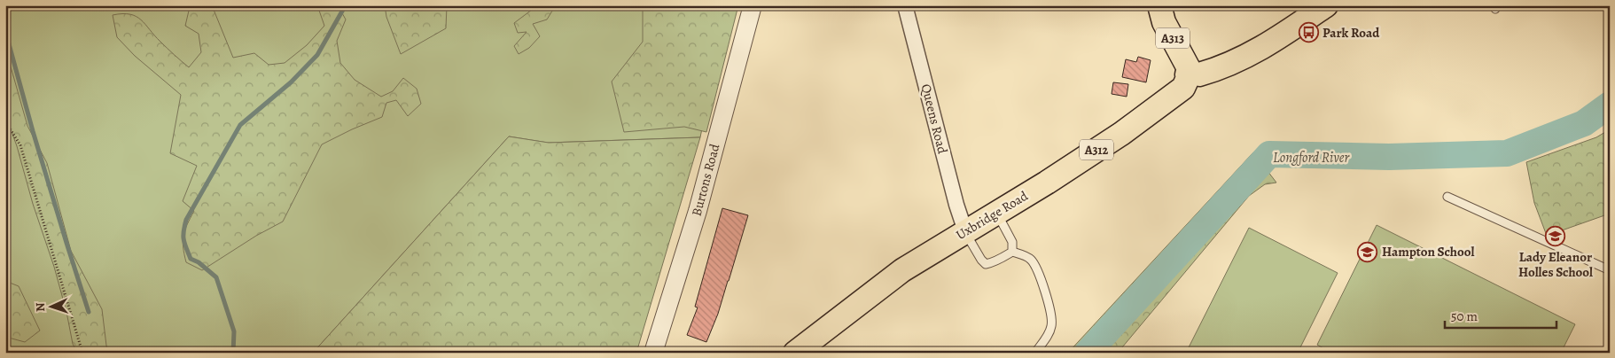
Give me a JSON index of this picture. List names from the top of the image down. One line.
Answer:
{"streets":{"main road":["A313","A312","Uxbridge Road"],"street":["Queens Road","Burtons Road"]},"crossings":[["A313","Uxbridge Road"],["Queens Road","Uxbridge Road"]],"water":["Longford River"],"places":{"bus stop":["Park Road"],"school or university":["Lady Eleanor Holles School","Hampton School"]},"scale_bar":"50 m","north":"left"}
